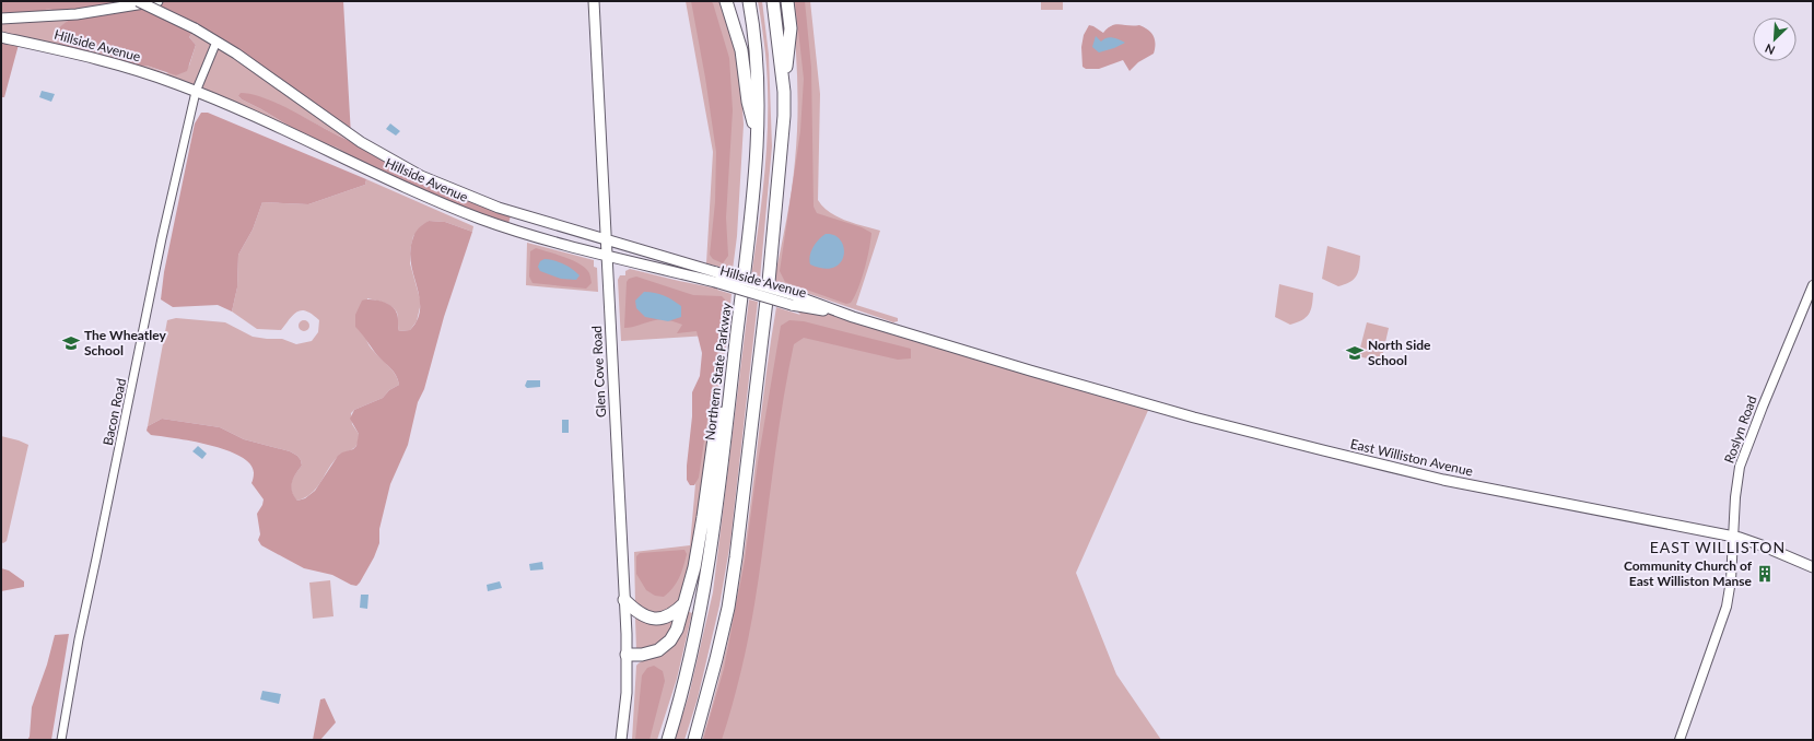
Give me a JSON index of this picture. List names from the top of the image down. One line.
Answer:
{"streets":{"highway":["Northern State Parkway"],"main road":["Hillside Avenue","Glen Cove Road","Roslyn Road","East Williston Avenue"],"street":["Bacon Road"]},"crossings":[["Hillside Avenue","Glen Cove Road"],["Hillside Avenue","Bacon Road"],["Hillside Avenue","East Williston Avenue"],["Roslyn Road","East Williston Avenue"]],"districts":["EAST WILLISTON"],"places":{"school or university":["The Wheatley School","North Side School"],"building":["Community Church of East Williston Manse"]},"north":"bottom left"}
